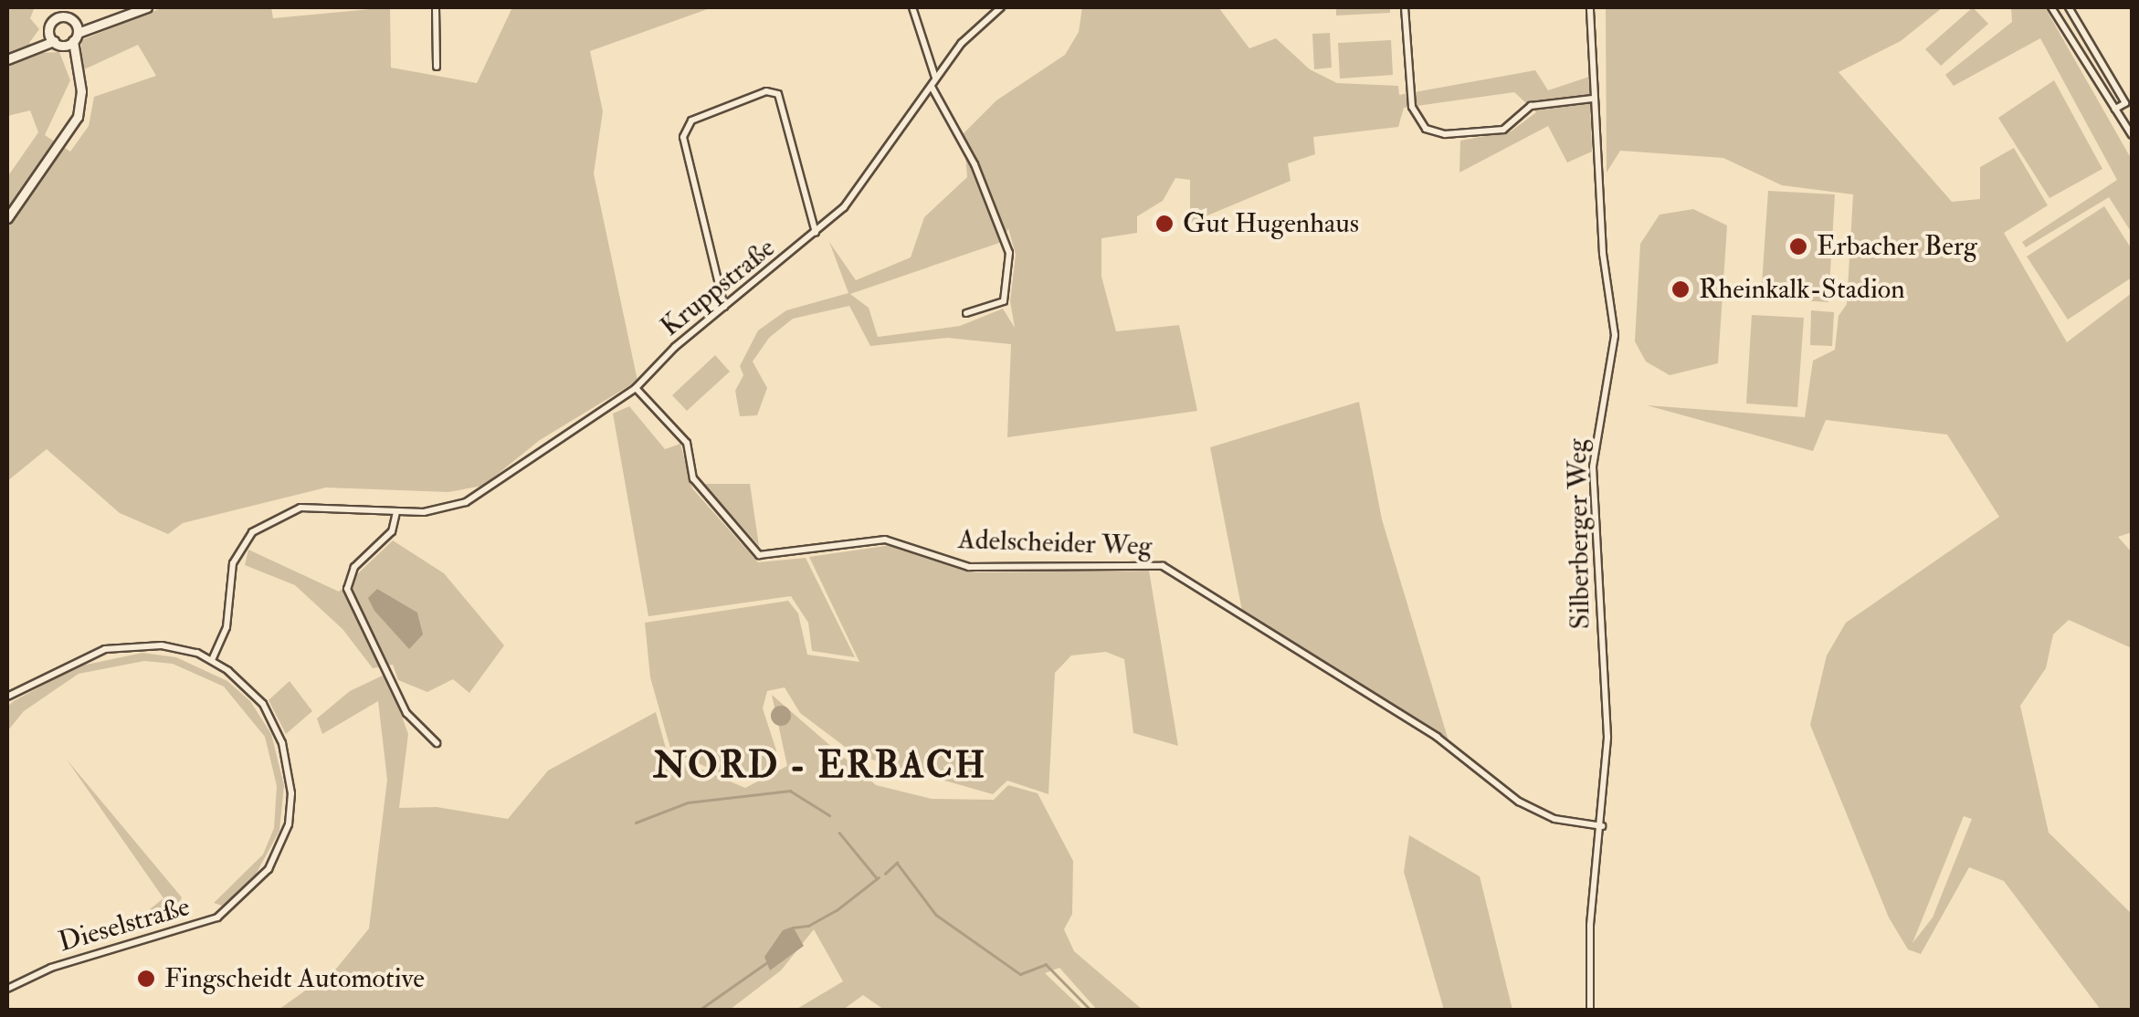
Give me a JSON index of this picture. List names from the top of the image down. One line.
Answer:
{"streets":{"street":["Kruppstraße","Silberberger Weg","Adelscheider Weg","Dieselstraße"]},"crossings":[["Kruppstraße","Adelscheider Weg"],["Kruppstraße","Dieselstraße"],["Silberberger Weg","Adelscheider Weg"]],"districts":["NORD - ERBACH"],"places":["Gut Hugenhaus","Erbacher Berg","Rheinkalk-Stadion","Fingscheidt Automotive"]}
